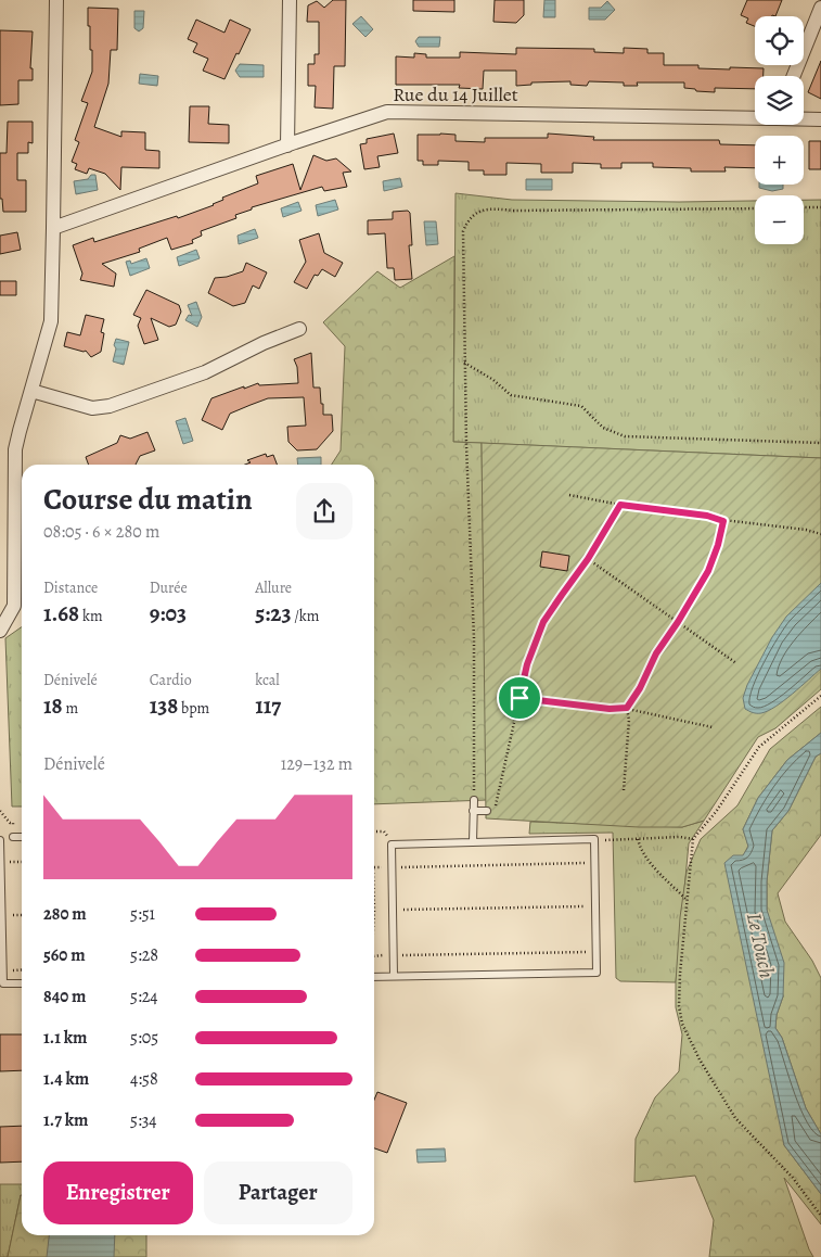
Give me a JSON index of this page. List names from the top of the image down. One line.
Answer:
{"streets":{"street":["Rue du 14 Juillet"]},"water":["Le Touch"],"page":{"map_buttons":["+","−"],"heading":["Course du matin","08:05 · 6 × 280 m"],"stats":[["Distance","1.68 km"],["Durée","9:03"],["Allure","5:23 /km"],["Dénivelé","18 m"],["Cardio","138 bpm"],["kcal","117"]],"chart":["Dénivelé","129–132 m"],"list":[{"name":"280 m","note":"5:51"},{"name":"560 m","note":"5:28"},{"name":"840 m","note":"5:24"},{"name":"1.1 km","note":"5:05"},{"name":"1.4 km","note":"4:58"},{"name":"1.7 km","note":"5:34"}],"buttons":["Enregistrer","Partager"]}}
